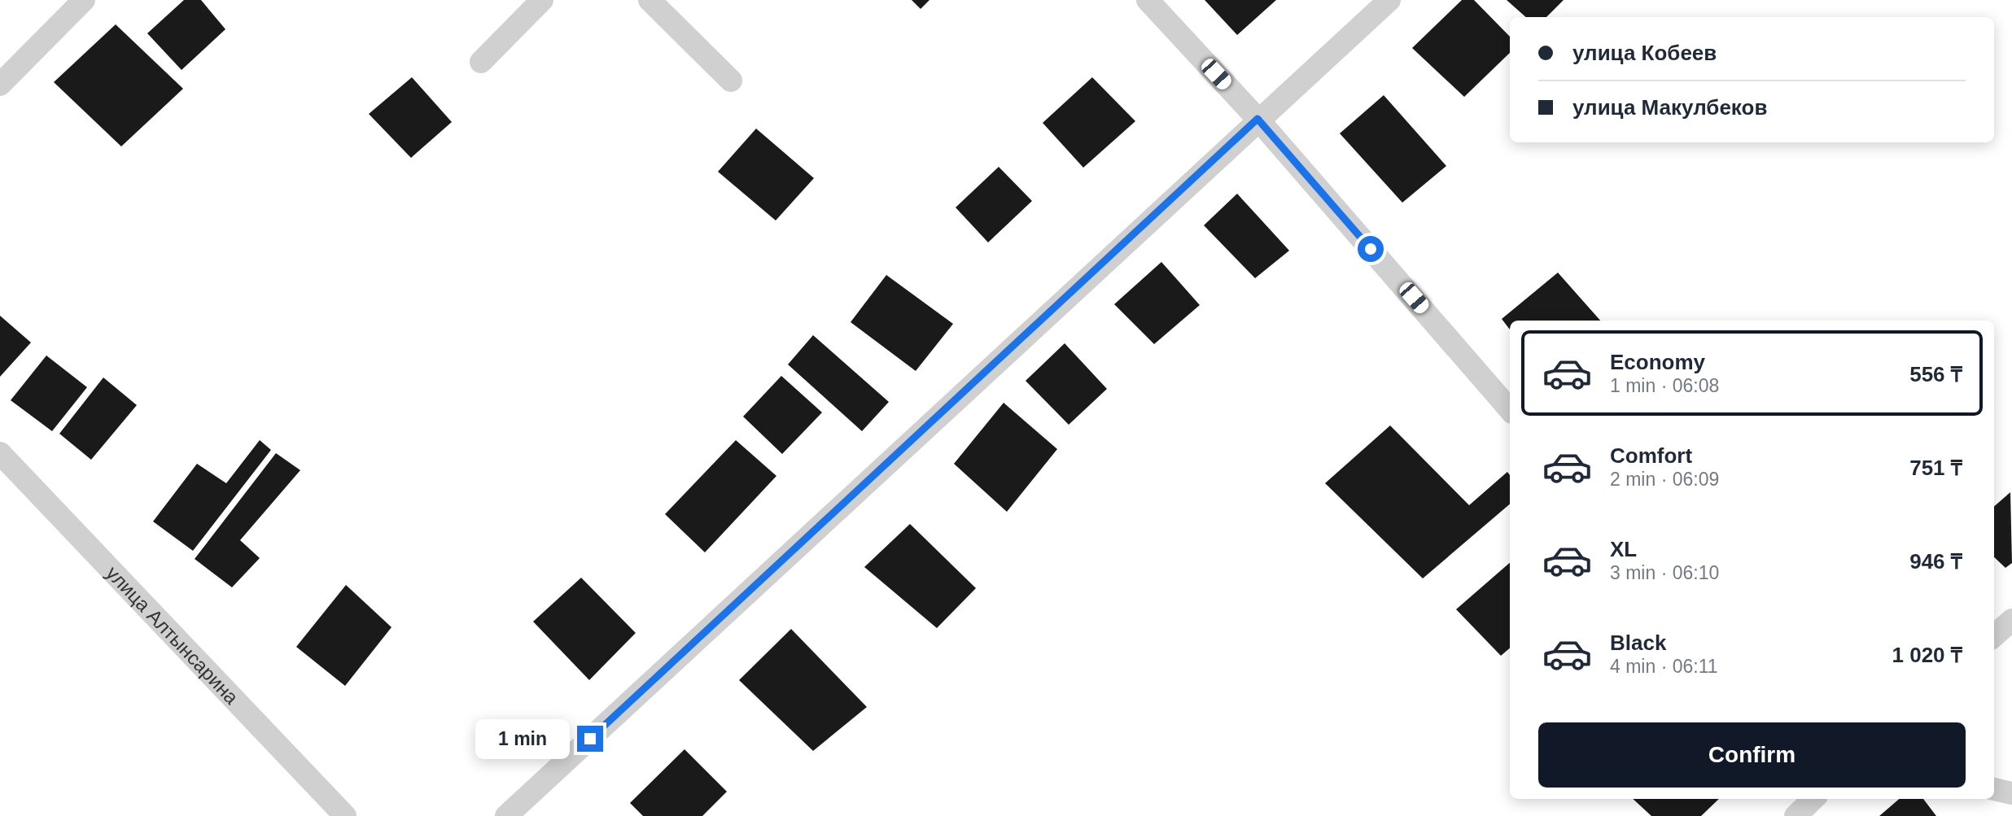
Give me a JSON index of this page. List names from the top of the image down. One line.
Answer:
{"streets":{"street":["улица Алтынсарина"]},"page":{"banner":["улица Кобеев","улица Макулбеков"],"list":[{"name":"Economy","note":"1 min · 06:08","value":"556 ₸"},{"name":"Comfort","note":"2 min · 06:09","value":"751 ₸"},{"name":"XL","note":"3 min · 06:10","value":"946 ₸"},{"name":"Black","note":"4 min · 06:11","value":"1 020 ₸"}],"buttons":"Confirm","bubble":"1 min"}}
